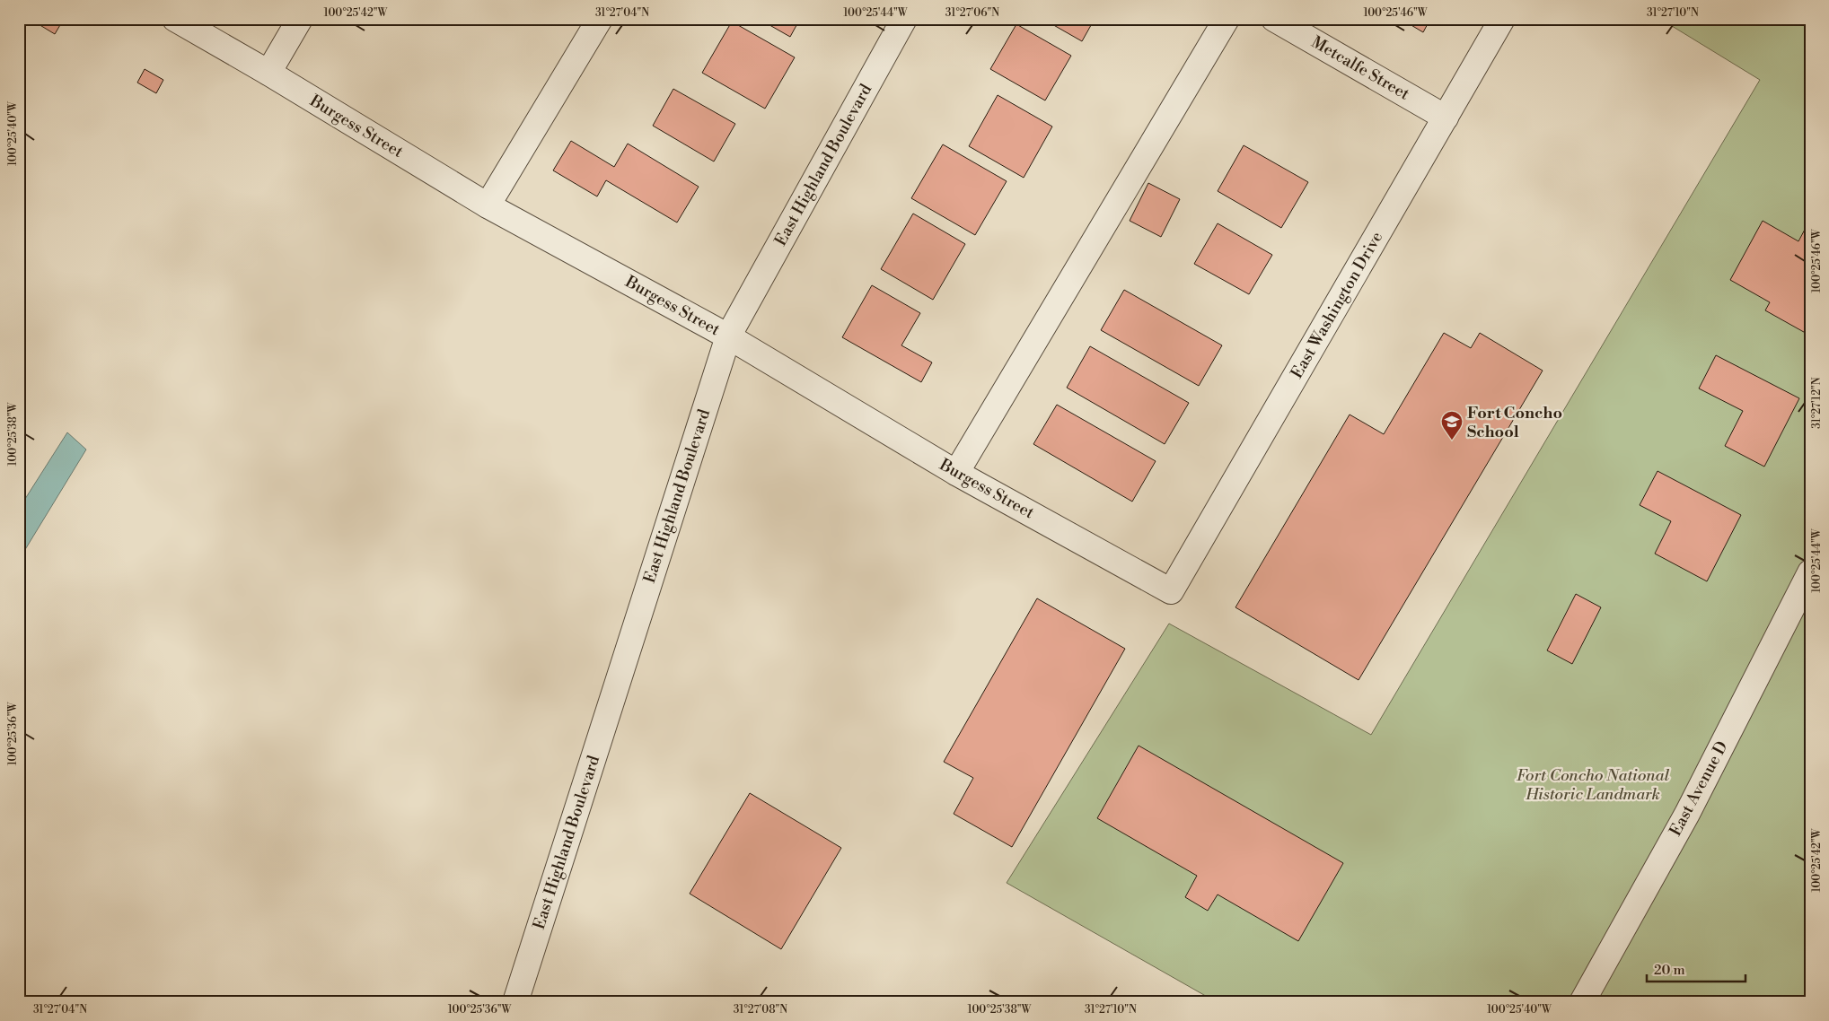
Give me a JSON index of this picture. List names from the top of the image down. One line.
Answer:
{"streets":{"street":["Metcalfe Street","Burgess Street","East Highland Boulevard","East Washington Drive","East Avenue D"]},"crossings":[["Metcalfe Street","East Washington Drive"],["Burgess Street","East Highland Boulevard"],["Burgess Street","East Washington Drive"]],"parks":["Fort Concho National Historic Landmark"],"places":{"school or university":["Fort Concho School"]},"scale_bar":"20 m","coordinates":["100°25'42\"W","31°27'04\"N","100°25'44\"W","31°27'06\"N","100°25'46\"W","31°27'10\"N","100°25'40\"W","31°27'12\"N","100°25'38\"W","100°25'36\"W","31°27'08\"N"]}
